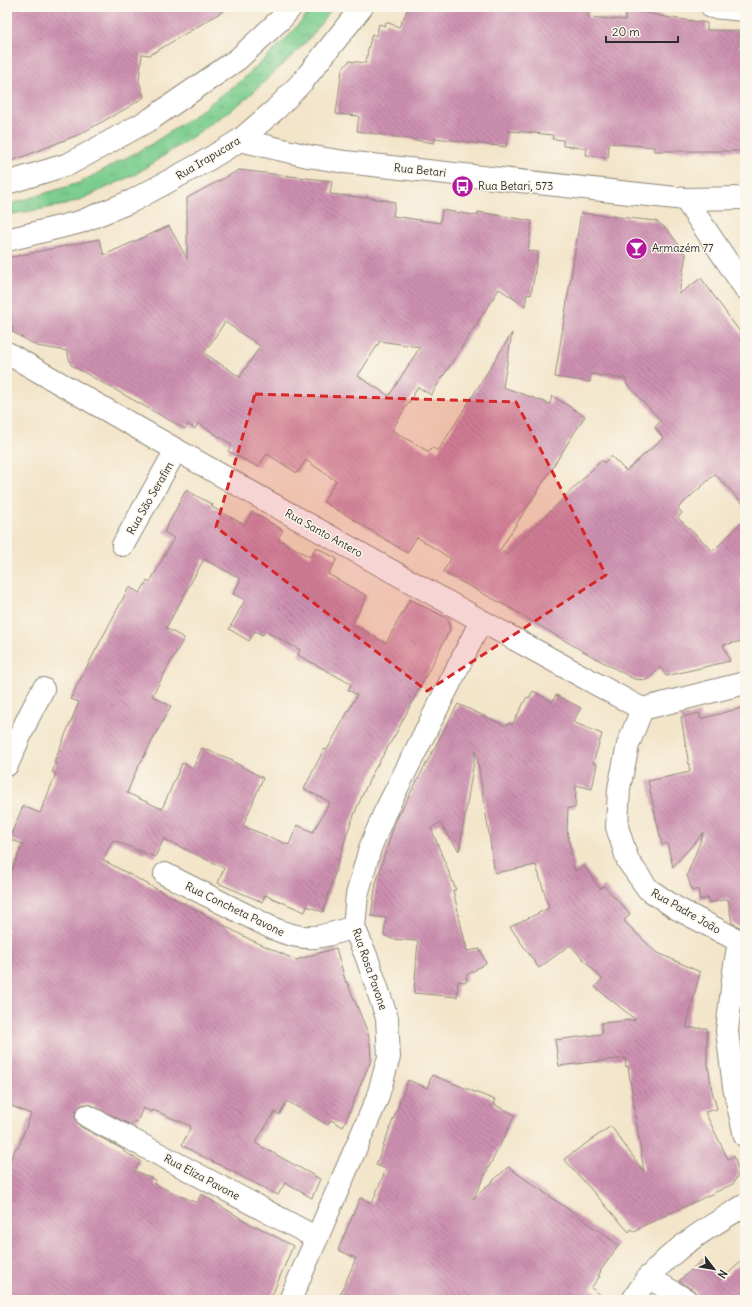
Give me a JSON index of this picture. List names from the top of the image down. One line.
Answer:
{"streets":{"street":["Rua Irapucara","Rua Betari","Rua São Serafim","Rua Santo Antero","Rua Concheta Pavone","Rua Padre João","Rua Rosa Pavone","Rua Eliza Pavone"]},"crossings":[["Rua Irapucara","Rua Betari"],["Rua São Serafim","Rua Santo Antero"],["Rua Santo Antero","Rua Padre João"],["Rua Santo Antero","Rua Rosa Pavone"],["Rua Concheta Pavone","Rua Rosa Pavone"],["Rua Rosa Pavone","Rua Eliza Pavone"]],"places":{"bus stop":["Rua Betari, 573"],"bar":["Armazém 77"]},"scale_bar":"20 m","north":"bottom right"}
